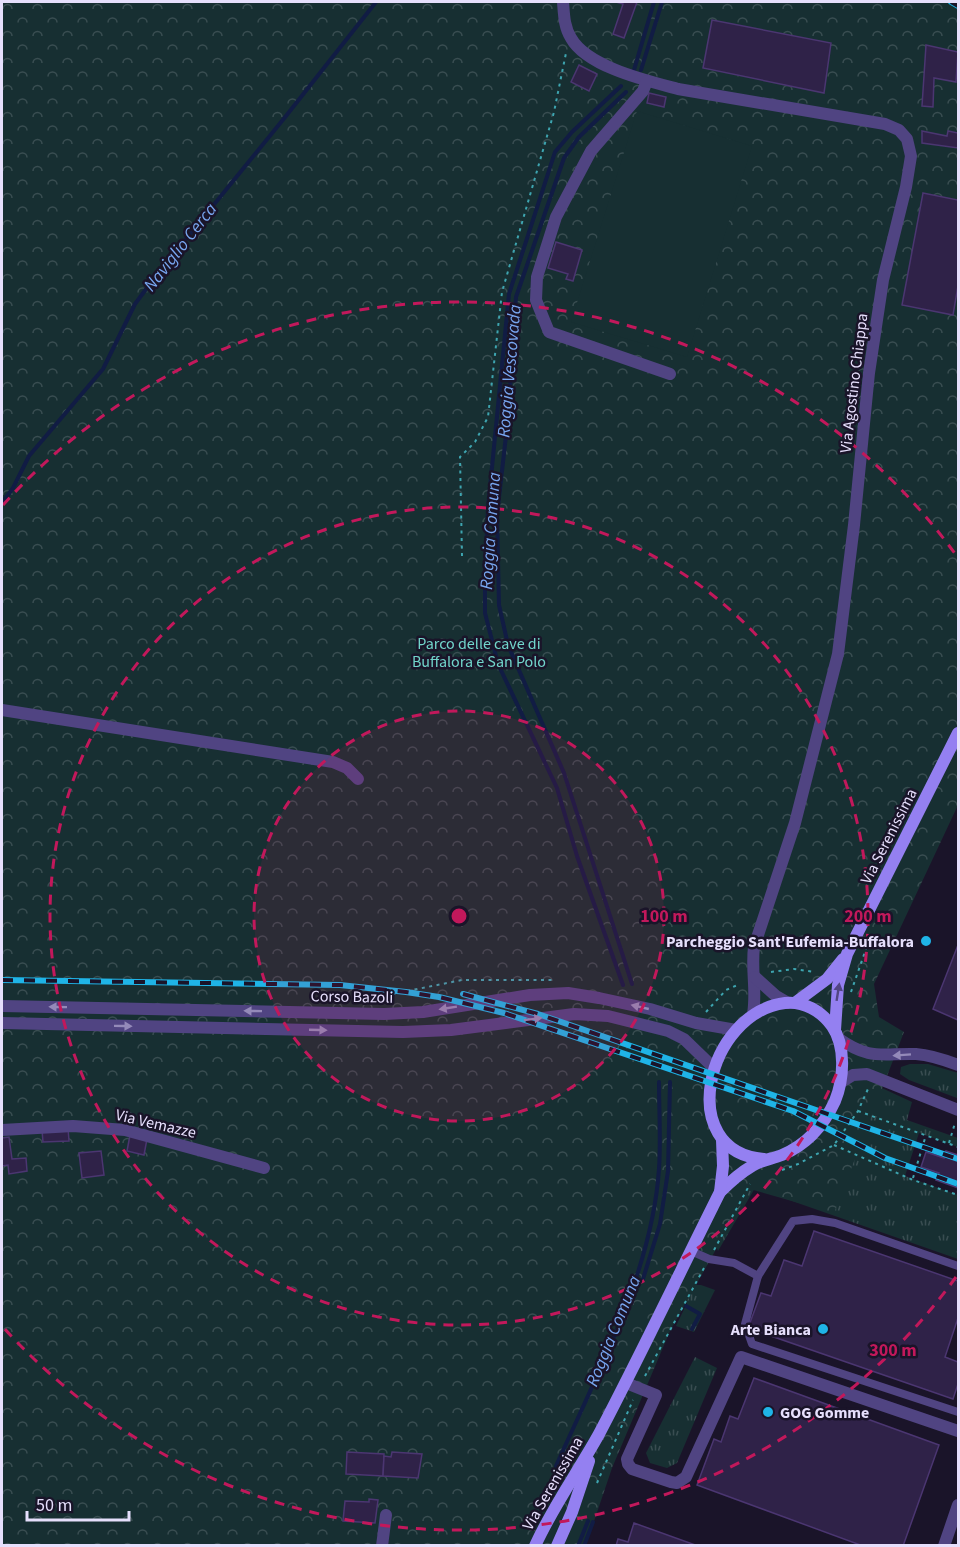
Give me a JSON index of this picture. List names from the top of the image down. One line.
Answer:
{"streets":{"main road":["Via Serenissima"],"street":["Via Agostino Chiappa","Corso Bazoli","Via Vemazze"]},"crossings":[["Via Agostino Chiappa","Via Serenissima"],["Via Agostino Chiappa","Corso Bazoli"],["Via Serenissima","Corso Bazoli"]],"water":["Naviglio Cerca","Roggia Vescovada","Roggia Comuna"],"parks":["Parco delle cave di Buffalora e San Polo"],"places":["Parcheggio Sant'Eufemia-Buffalora","Arte Bianca","GOG Gomme"],"scale_bar":"50 m","rings":["100 m","200 m","300 m"]}
